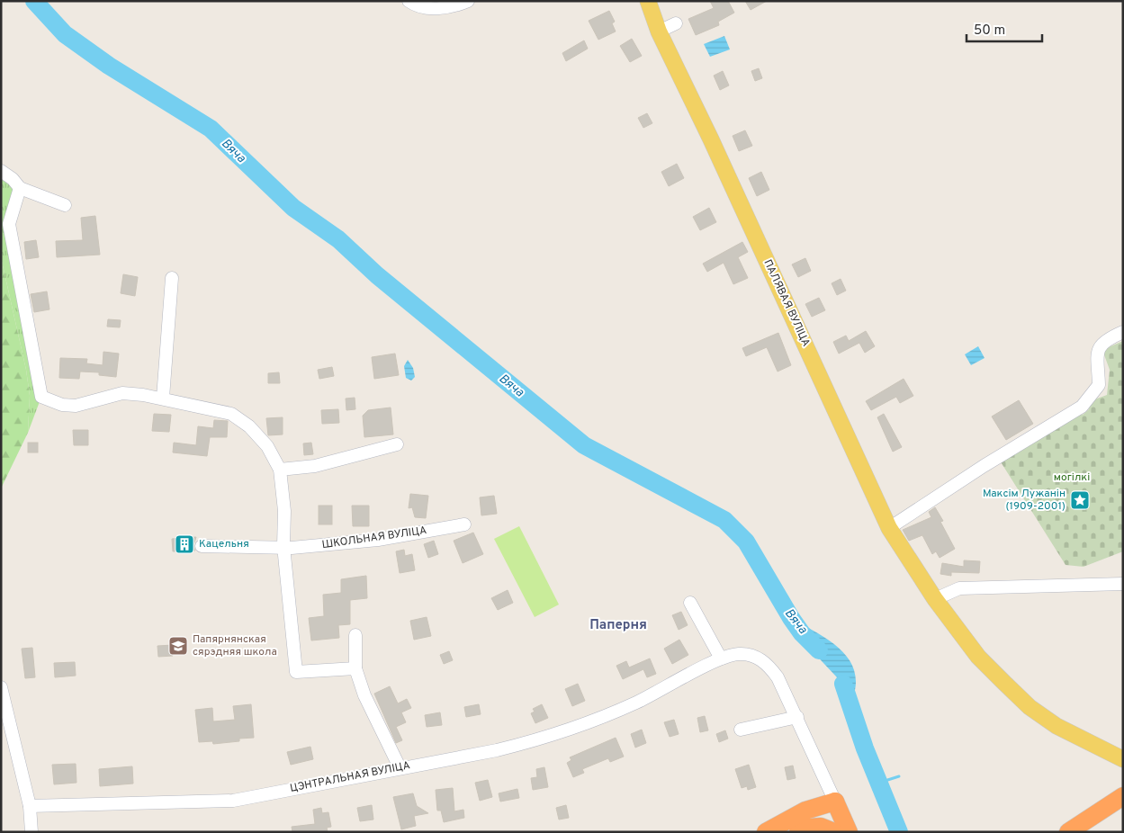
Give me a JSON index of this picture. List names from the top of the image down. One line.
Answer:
{"streets":{"main road":["ПАЛЯВАЯ ВУЛІЦА"],"street":["ШКОЛЬНАЯ ВУЛІЦА","ЦЭНТРАЛЬНАЯ ВУЛІЦА"]},"districts":["Паперня"],"water":["Вяча"],"parks":["могілкі"],"places":{"place":["Максiм Лужанiн (1909-2001)"],"building":["Кацельня"],"school or university":["Папярнянская сярэдняя школа"]},"scale_bar":"50 m"}
